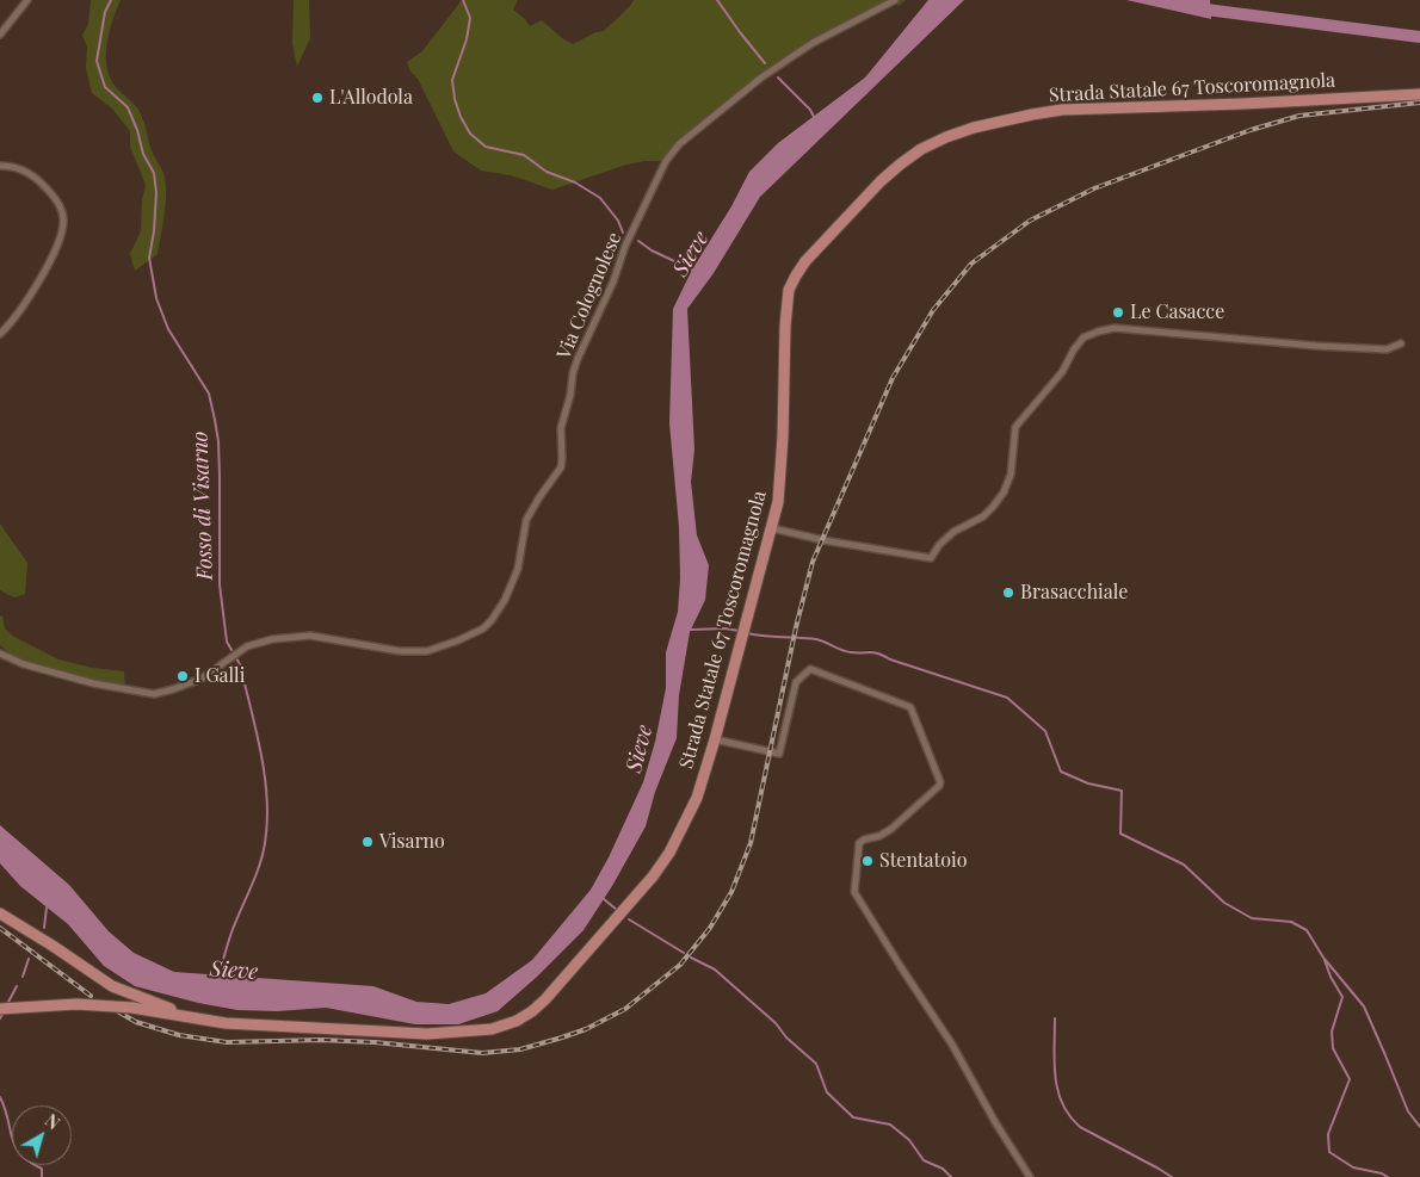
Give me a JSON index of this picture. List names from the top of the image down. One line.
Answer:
{"streets":{"main road":["Strada Statale 67 Toscoromagnola"],"street":["Via Colognolese"]},"water":["Sieve","Fosso di Visarno"],"places":["L'Allodola","Le Casacce","Brasacchiale","I Galli","Visarno","Stentatoio"],"north":"top right"}
